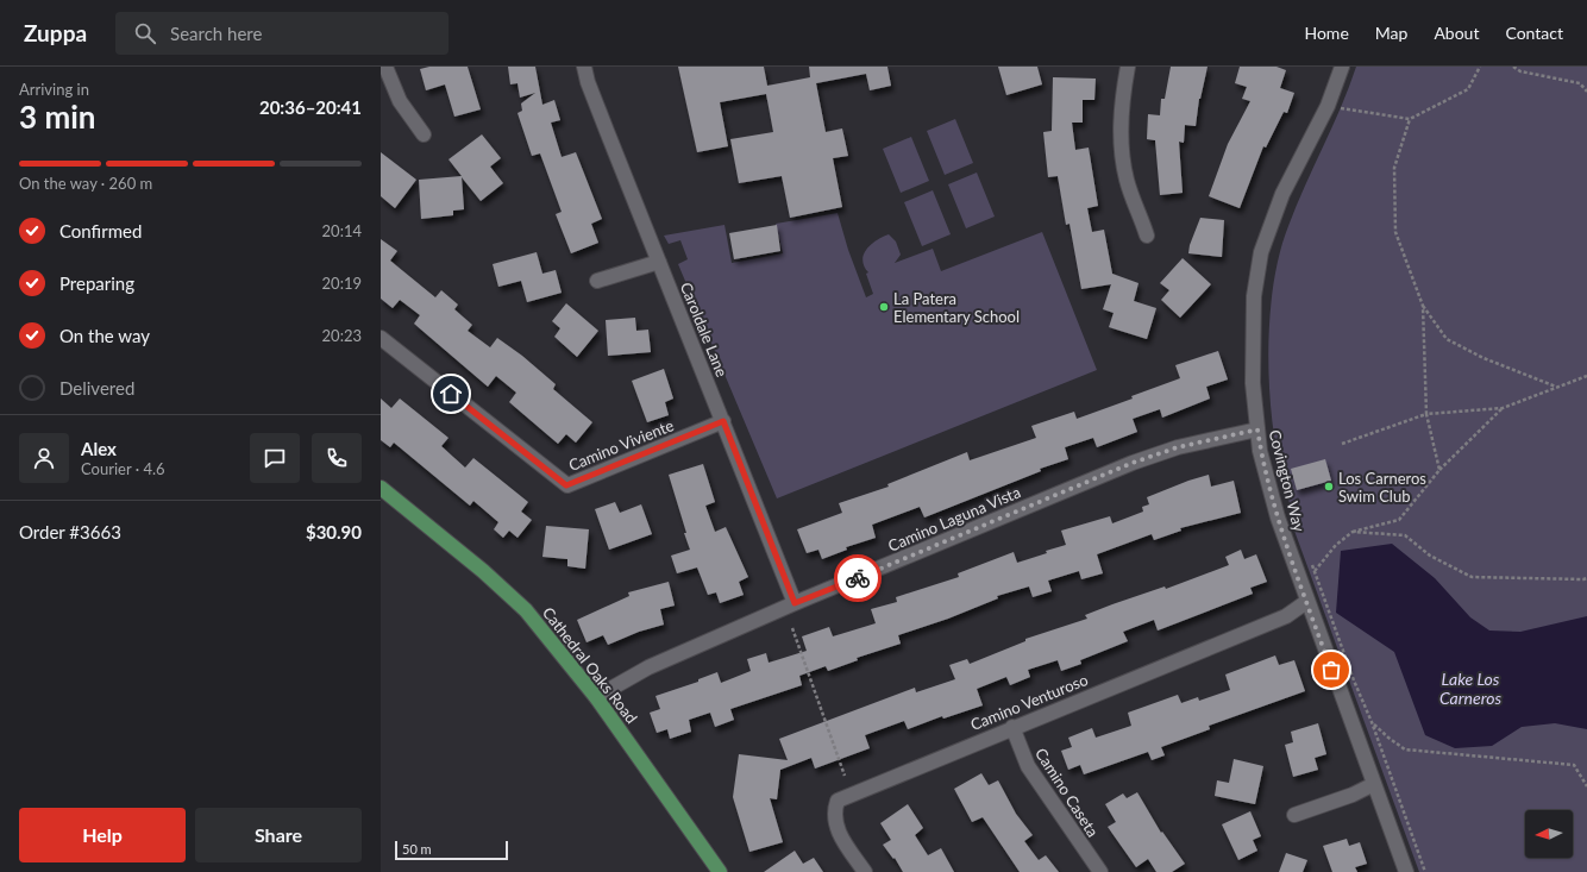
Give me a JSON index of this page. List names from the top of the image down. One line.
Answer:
{"streets":{"main road":["Cathedral Oaks Road"],"street":["Caroldale Lane","Camino Viviente","Covington Way","Camino Laguna Vista","Camino Venturoso","Camino Caseta"]},"crossings":[["Caroldale Lane","Camino Viviente"],["Caroldale Lane","Camino Laguna Vista"],["Covington Way","Camino Laguna Vista"],["Covington Way","Camino Venturoso"],["Camino Laguna Vista","Cathedral Oaks Road"],["Camino Venturoso","Camino Caseta"]],"water":["Lake Los Carneros"],"places":["La Patera Elementary School","Los Carneros Swim Club"],"scale_bar":"50 m","north":"left","page":{"header":"Zuppa","search":"Search here","nav":["Home","Map","About","Contact"],"heading":["3 min","Arriving in","20:36–20:41"],"panel":["Alex","Courier · 4.6","Order #3663","$30.90"],"bar":"On the way · 260 m","list":[["Confirmed","20:14"],["Preparing","20:19"],["On the way","20:23"],"Delivered"],"buttons":["Help","Share"],"scale":"50 m"}}
